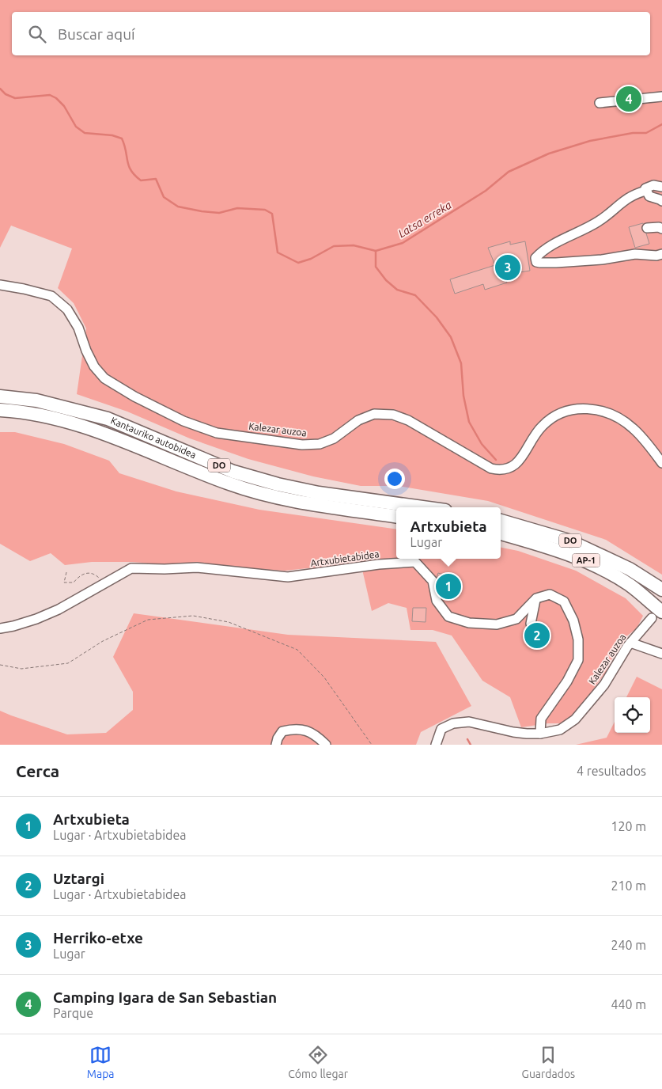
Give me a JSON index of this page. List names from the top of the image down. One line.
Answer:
{"streets":{"highway":["Kantauriko autobidea","DO","AP-1"],"street":["Kalezar auzoa","Artxubietabidea"]},"crossings":[["Kalezar auzoa","AP-1"]],"water":["Latsa erreka"],"page":{"search":"Buscar aquí","pins":["4","3","1","2"],"popup":["Artxubieta","Lugar"],"heading":["Cerca","4 resultados"],"list":[{"mark":"1","name":"Artxubieta","note":"Lugar · Artxubietabidea","value":"120 m"},{"mark":"2","name":"Uztargi","note":"Lugar · Artxubietabidea","value":"210 m"},{"mark":"3","name":"Herriko-etxe","note":"Lugar","value":"240 m"},{"mark":"4","name":"Camping Igara de San Sebastian","note":"Parque","value":"440 m"}],"nav":["Mapa","Cómo llegar","Guardados"]}}
